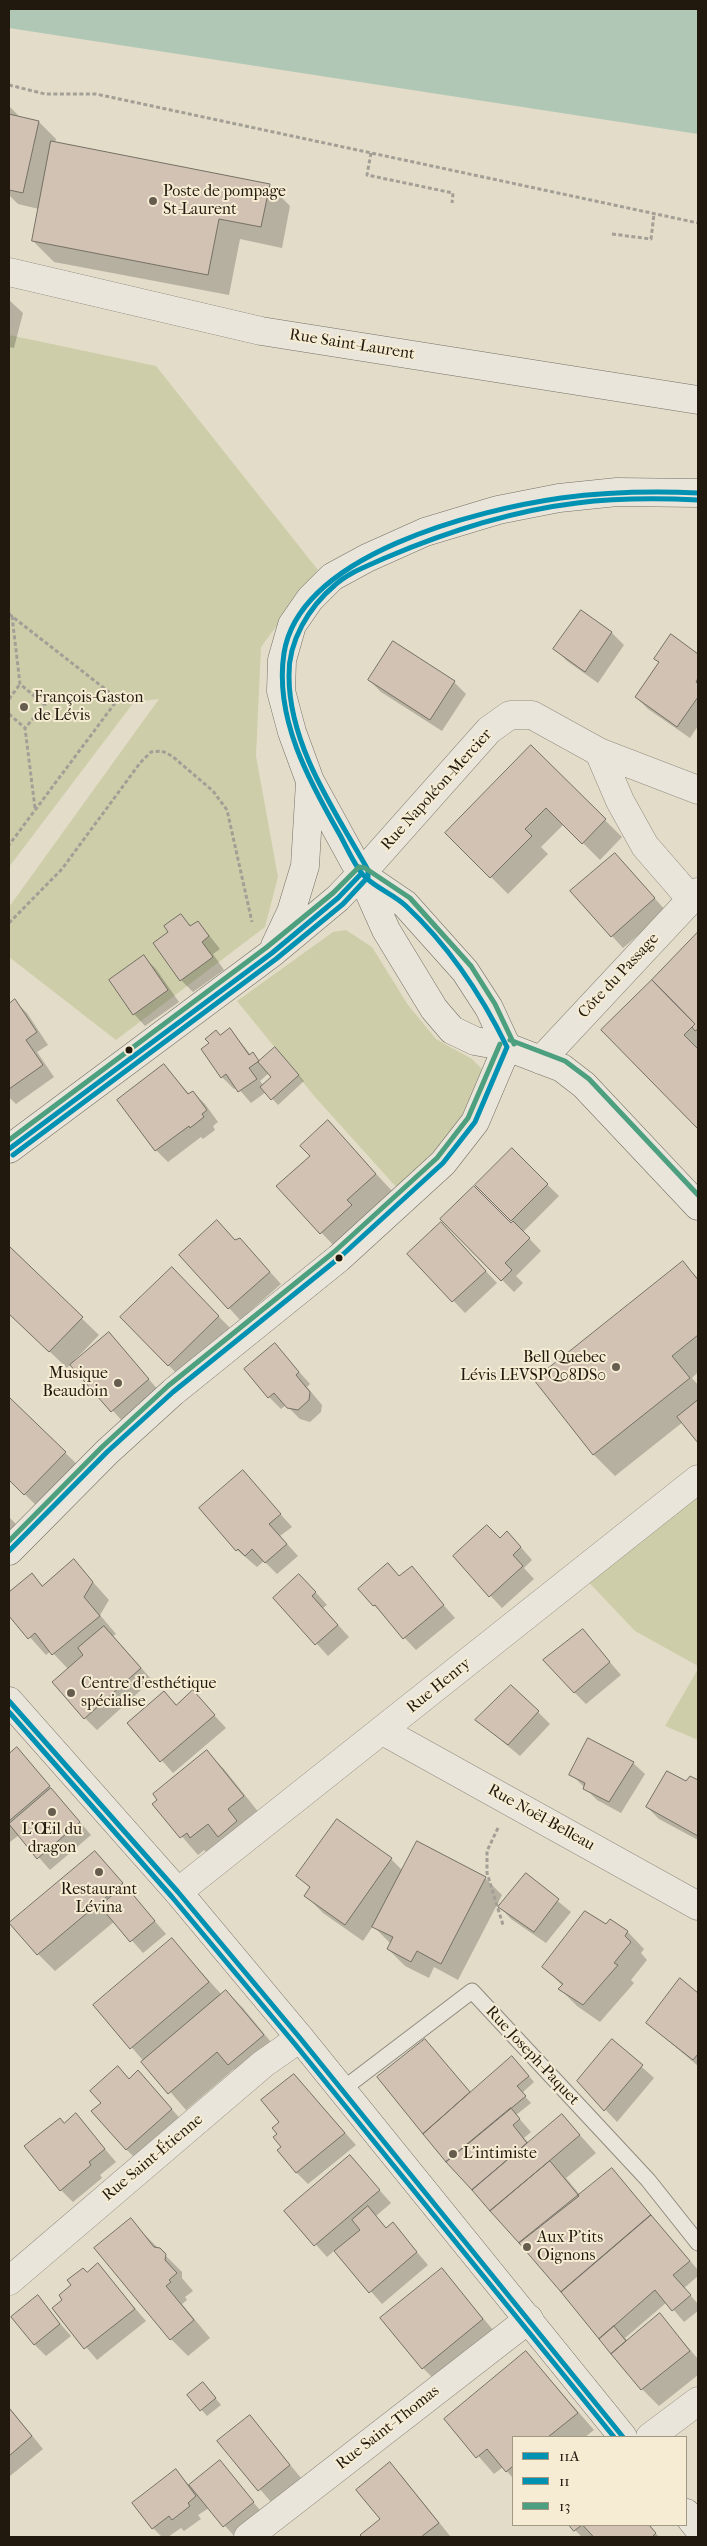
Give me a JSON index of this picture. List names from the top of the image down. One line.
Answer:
{"streets":{"street":["Rue Saint-Laurent","Rue Napoléon-Mercier","Côte du Passage","Rue Henry","Rue Noël-Belleau","Rue Saint-Étienne","Rue Saint-Thomas"],"lane":["Rue Joseph-Paquet"]},"crossings":[["Rue Henry","Rue Noël-Belleau"]],"places":["Poste de pompage St-Laurent","François-Gaston de Lévis","Bell Quebec Lévis LEVSPQ08DS0","Musique Beaudoin","Centre d'esthétique spécialise","L'Œil du dragon","Restaurant Lévina","L'intimiste","Aux P'tits Oignons"],"lines":["transit line 11A","transit line 11","transit line 13"],"legend":["11A","11","13"]}
